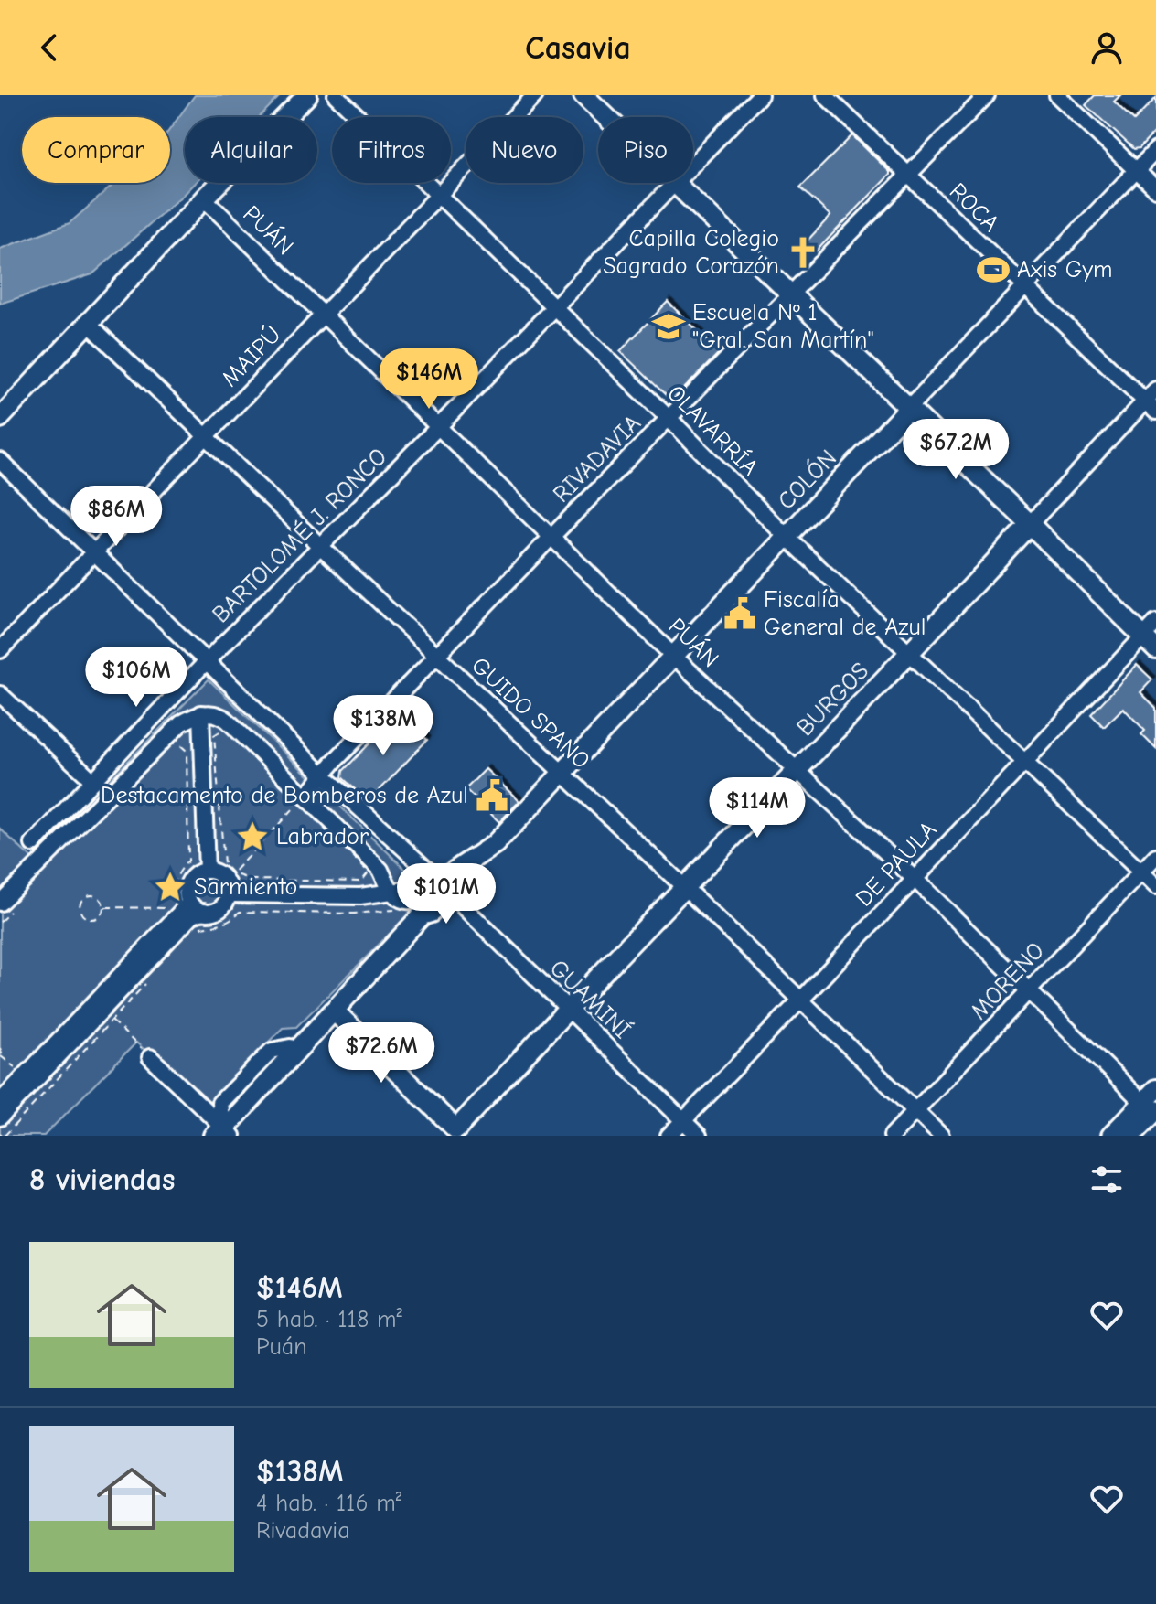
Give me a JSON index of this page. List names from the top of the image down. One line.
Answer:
{"streets":{"main road":["COLÓN","BURGOS"],"street":["ROCA","PUÁN","MAIPÚ","OLAVARRÍA","RIVADAVIA","BARTOLOMÉ J. RONCO","GUIDO SPANO","DE PAULA","MORENO","GUAMINÍ"]},"crossings":[["ROCA","RIVADAVIA"],["ROCA","COLÓN"],["ROCA","BURGOS"],["PUÁN","MAIPÚ"],["PUÁN","RIVADAVIA"],["PUÁN","COLÓN"],["PUÁN","BARTOLOMÉ J. RONCO"],["PUÁN","BURGOS"],["PUÁN","DE PAULA"],["PUÁN","MORENO"],["MAIPÚ","OLAVARRÍA"],["MAIPÚ","GUIDO SPANO"],["MAIPÚ","GUAMINÍ"],["OLAVARRÍA","RIVADAVIA"],["OLAVARRÍA","COLÓN"],["OLAVARRÍA","BARTOLOMÉ J. RONCO"],["OLAVARRÍA","BURGOS"],["OLAVARRÍA","DE PAULA"],["OLAVARRÍA","MORENO"],["RIVADAVIA","GUIDO SPANO"],["RIVADAVIA","GUAMINÍ"],["COLÓN","GUIDO SPANO"],["COLÓN","GUAMINÍ"],["BARTOLOMÉ J. RONCO","GUIDO SPANO"],["BARTOLOMÉ J. RONCO","GUAMINÍ"],["BURGOS","GUIDO SPANO"],["BURGOS","GUAMINÍ"],["GUIDO SPANO","DE PAULA"],["GUIDO SPANO","MORENO"],["DE PAULA","GUAMINÍ"]],"places":{"church":["Capilla Colegio Sagrado Corazón"],"sports":["Axis Gym"],"school or university":["Escuela Nº 1 \"Gral. San Martín\""],"public building":["Fiscalía General de Azul","Destacamento de Bomberos de Azul"],"place":["Labrador","Sarmiento"]},"page":{"header":"Casavia","chip":["Comprar","Alquilar","Filtros","Nuevo","Piso"],"price":["$146M","$67.2M","$86M","$106M","$138M","$114M","$101M","$72.6M"],"heading":"8 viviendas","list":[{"name":"$146M","note":"5 hab. · 118 m² · Puán"},{"name":"$138M","note":"4 hab. · 116 m² · Rivadavia"}]}}
